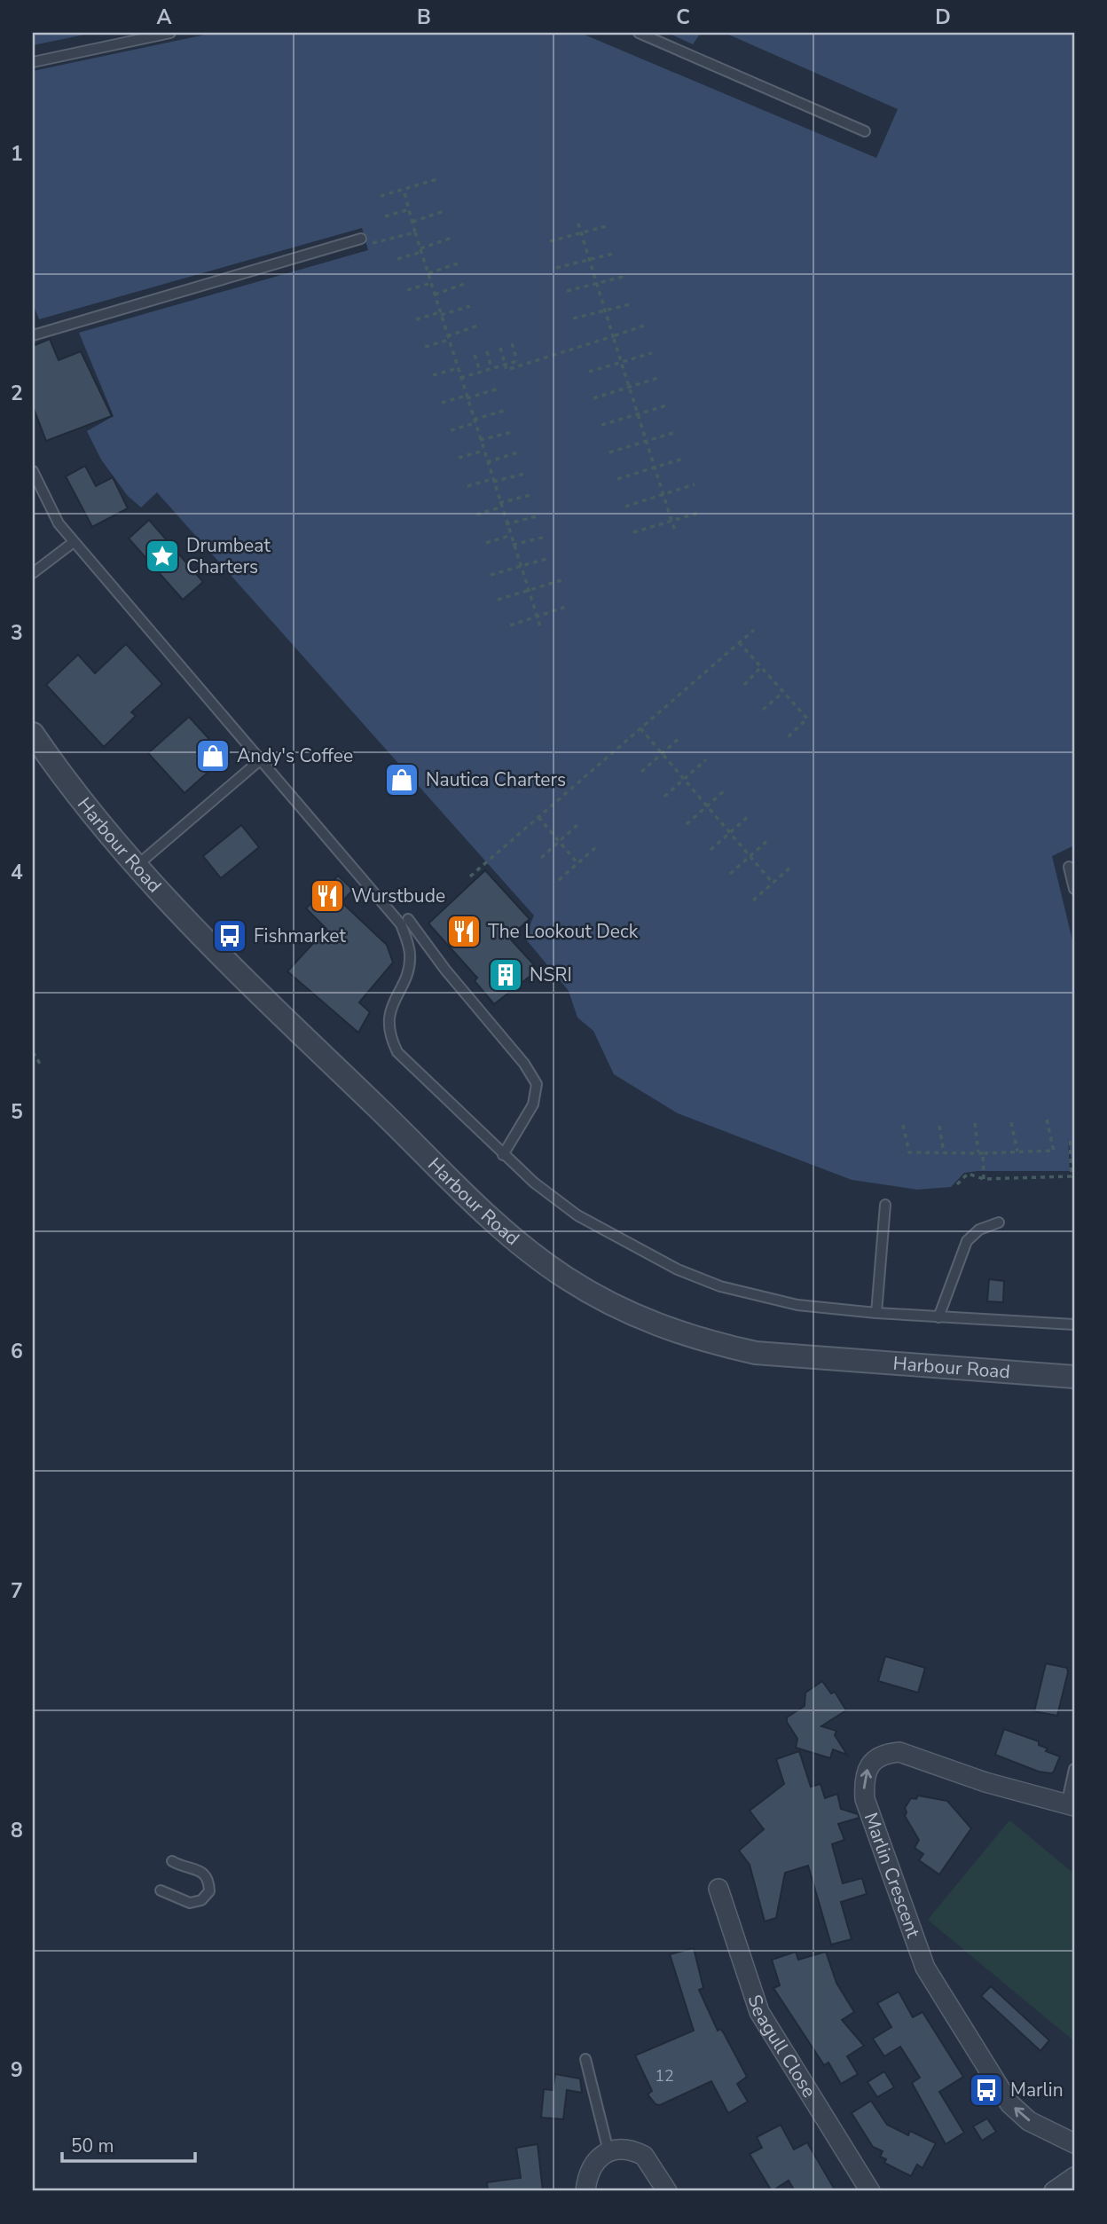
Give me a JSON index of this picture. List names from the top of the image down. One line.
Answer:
{"streets":{"street":["Harbour Road","Marlin Crescent","Seagull Close"]},"places":{"place":["Drumbeat Charters"],"shop":["Andy's Coffee","Nautica Charters"],"restaurant":["Wurstbude","The Lookout Deck"],"bus stop":["Fishmarket","Marlin"],"building":["NSRI"]},"house_numbers":["12"],"scale_bar":"50 m","grid":{"columns":["A","B","C","D"],"rows":["1","2","3","4","5","6","7","8","9"]}}
